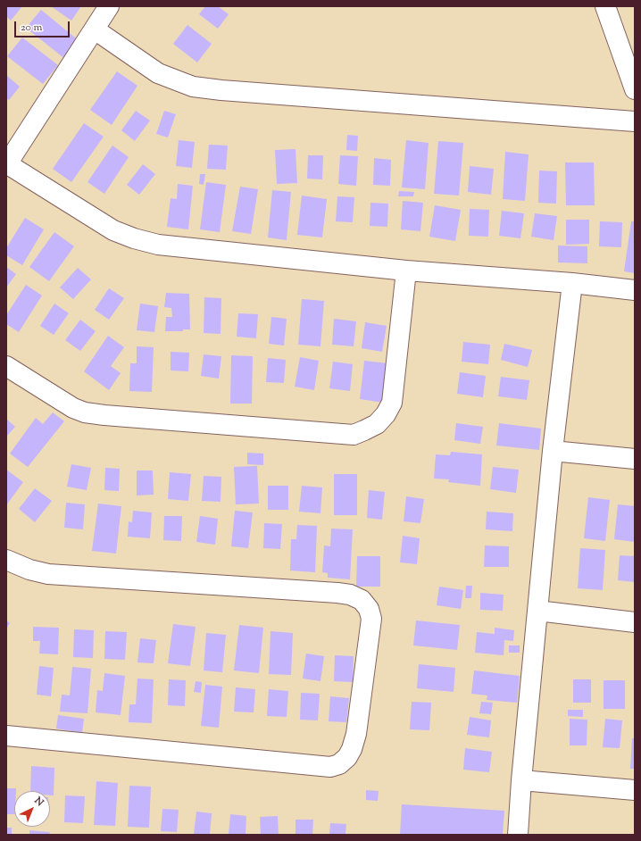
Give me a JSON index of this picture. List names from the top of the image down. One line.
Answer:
{"scale_bar":"20 m","north":"top right"}
